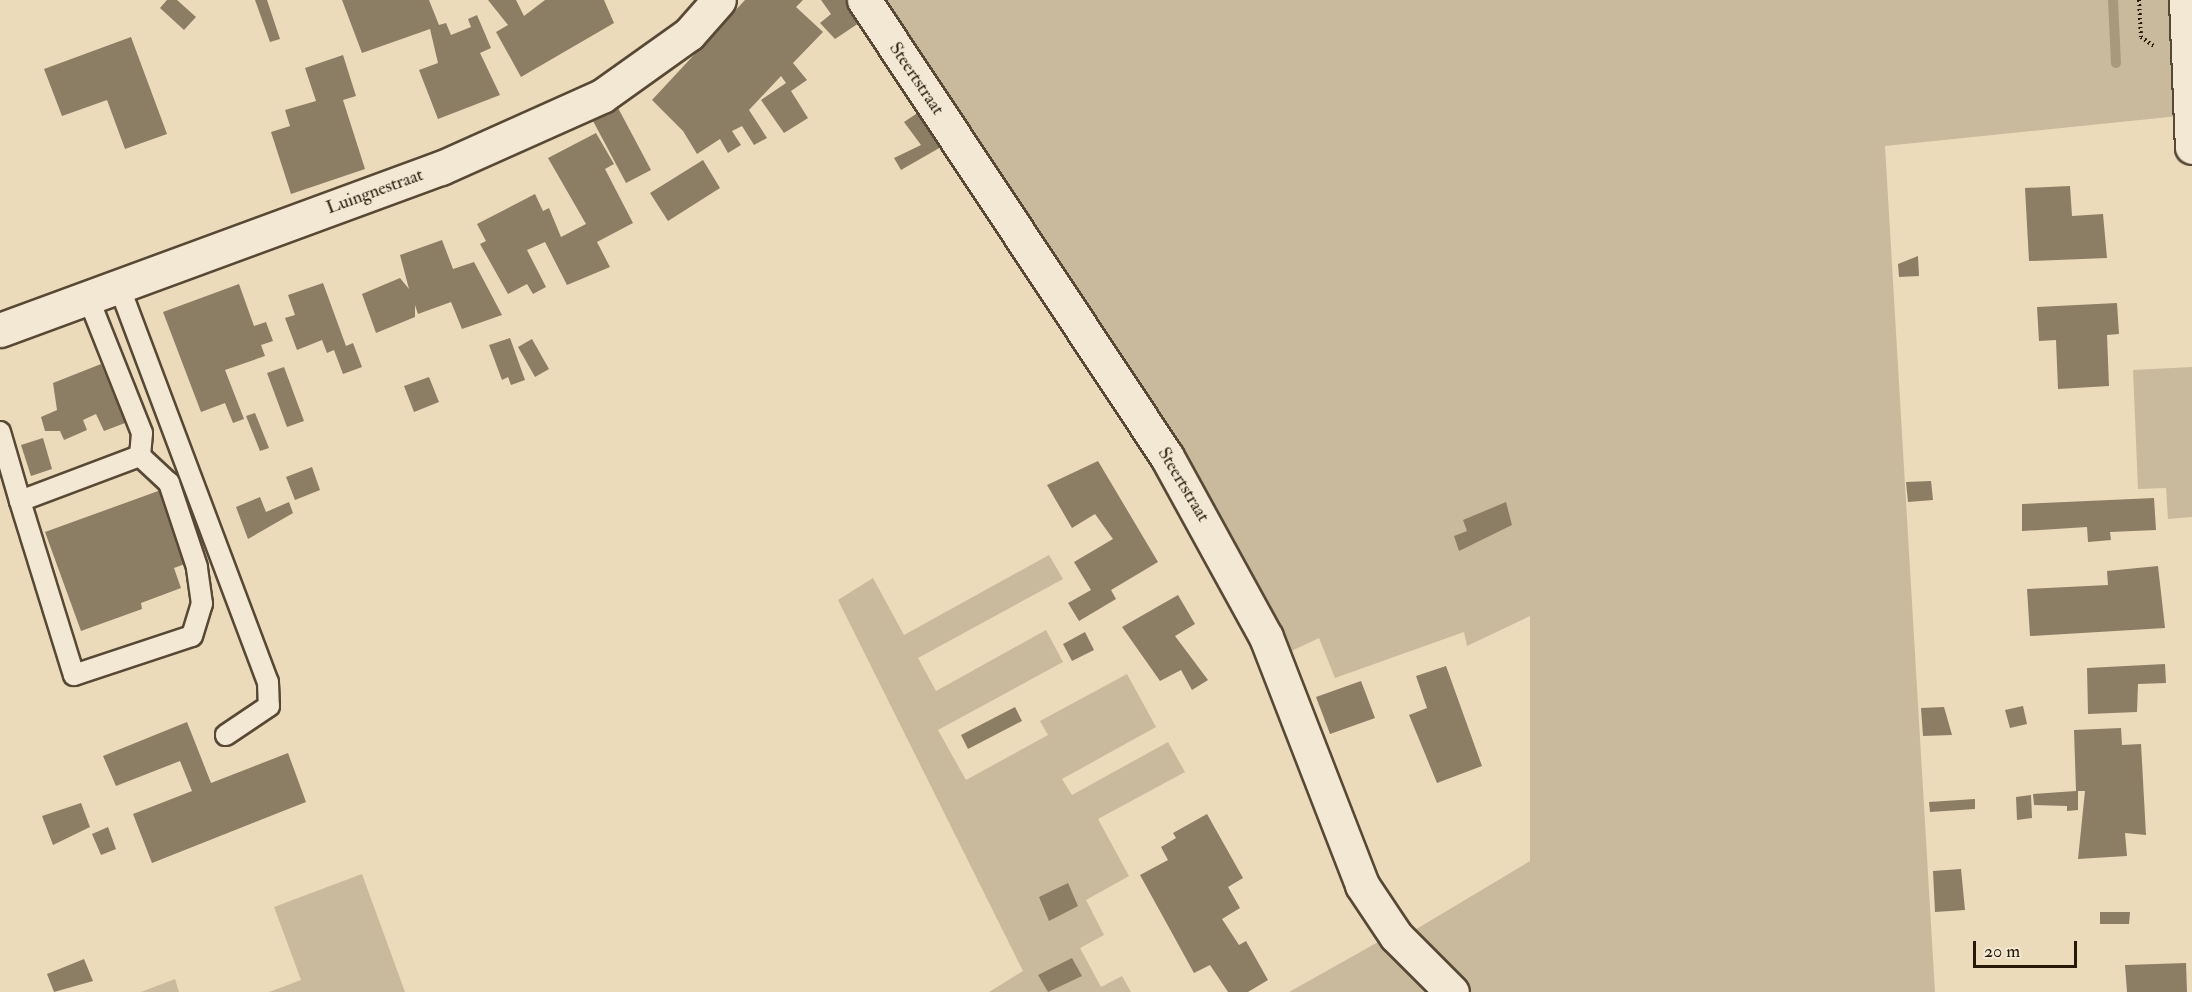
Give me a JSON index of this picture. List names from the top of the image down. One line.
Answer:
{"streets":{"street":["Steertstraat","Luingnestraat"]},"scale_bar":"20 m"}
